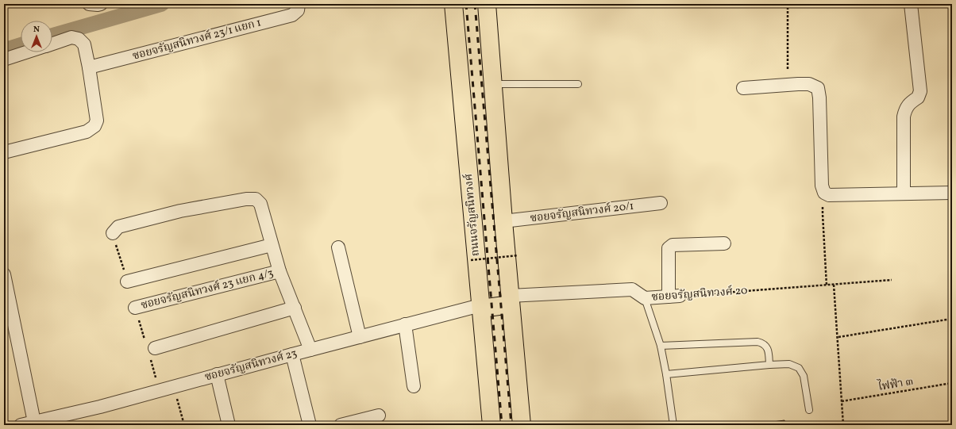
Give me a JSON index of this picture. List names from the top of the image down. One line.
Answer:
{"streets":{"main road":["ถนนจรัญสนิทวงศ์"],"street":["ซอยจรัญสนิทวงศ์ 23/1 แยก 1","ซอยจรัญสนิทวงศ์ 20/1","ซอยจรัญสนิทวงศ์ 23 แยก 4/3","ซอยจรัญสนิทวงศ์ 20","ซอยจรัญสนิทวงศ์ 23"],"path":["ไฟฟ้า ๓"]},"crossings":[["ถนนจรัญสนิทวงศ์","ซอยจรัญสนิทวงศ์ 23"]],"north":"top"}
